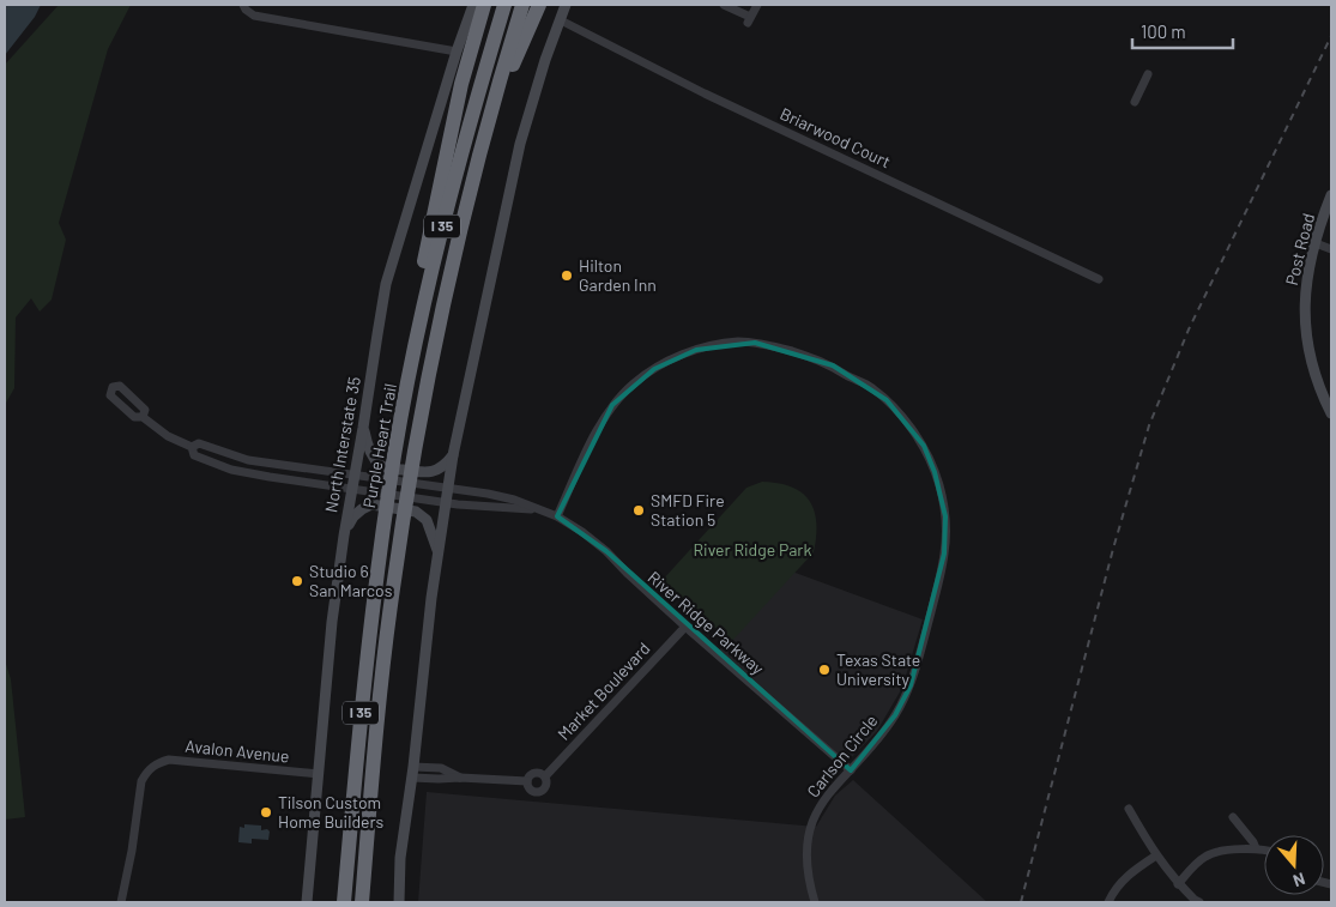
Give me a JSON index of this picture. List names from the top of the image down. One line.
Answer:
{"streets":{"highway":["I 35","Purple Heart Trail"],"main road":["Post Road","North Interstate 35"],"street":["Briarwood Court","River Ridge Parkway","Market Boulevard","Avalon Avenue","Carlson Circle"]},"crossings":[["North Interstate 35","River Ridge Parkway"],["North Interstate 35","Avalon Avenue"],["River Ridge Parkway","Market Boulevard"],["River Ridge Parkway","Carlson Circle"]],"parks":["River Ridge Park"],"places":["Hilton Garden Inn","SMFD Fire Station 5","Studio 6 San Marcos","Texas State University","Tilson Custom Home Builders"],"scale_bar":"100 m","north":"bottom"}
